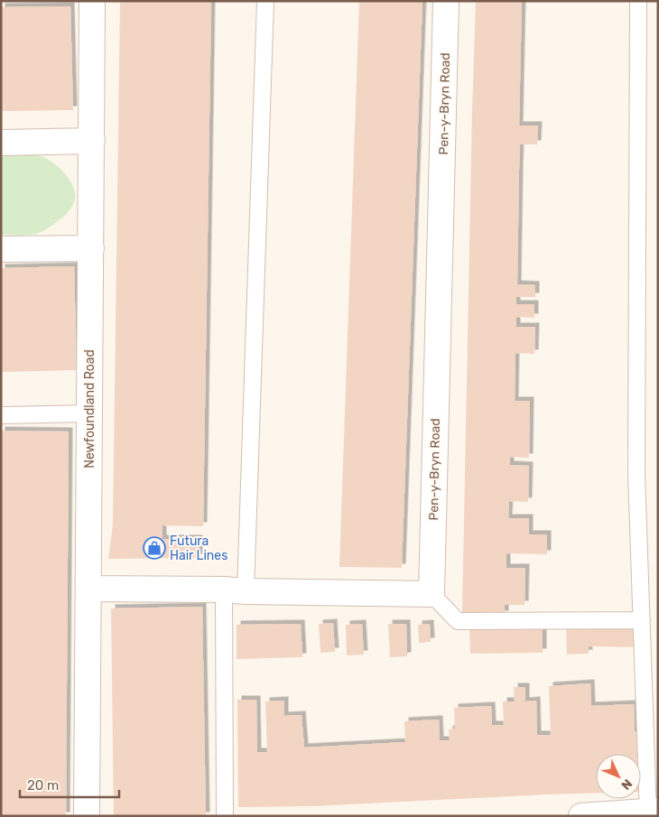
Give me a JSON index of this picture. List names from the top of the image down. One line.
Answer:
{"streets":{"street":["Pen-y-Bryn Road","Newfoundland Road"]},"places":{"shop":["Futura Hair Lines"]},"scale_bar":"20 m","north":"bottom right"}
